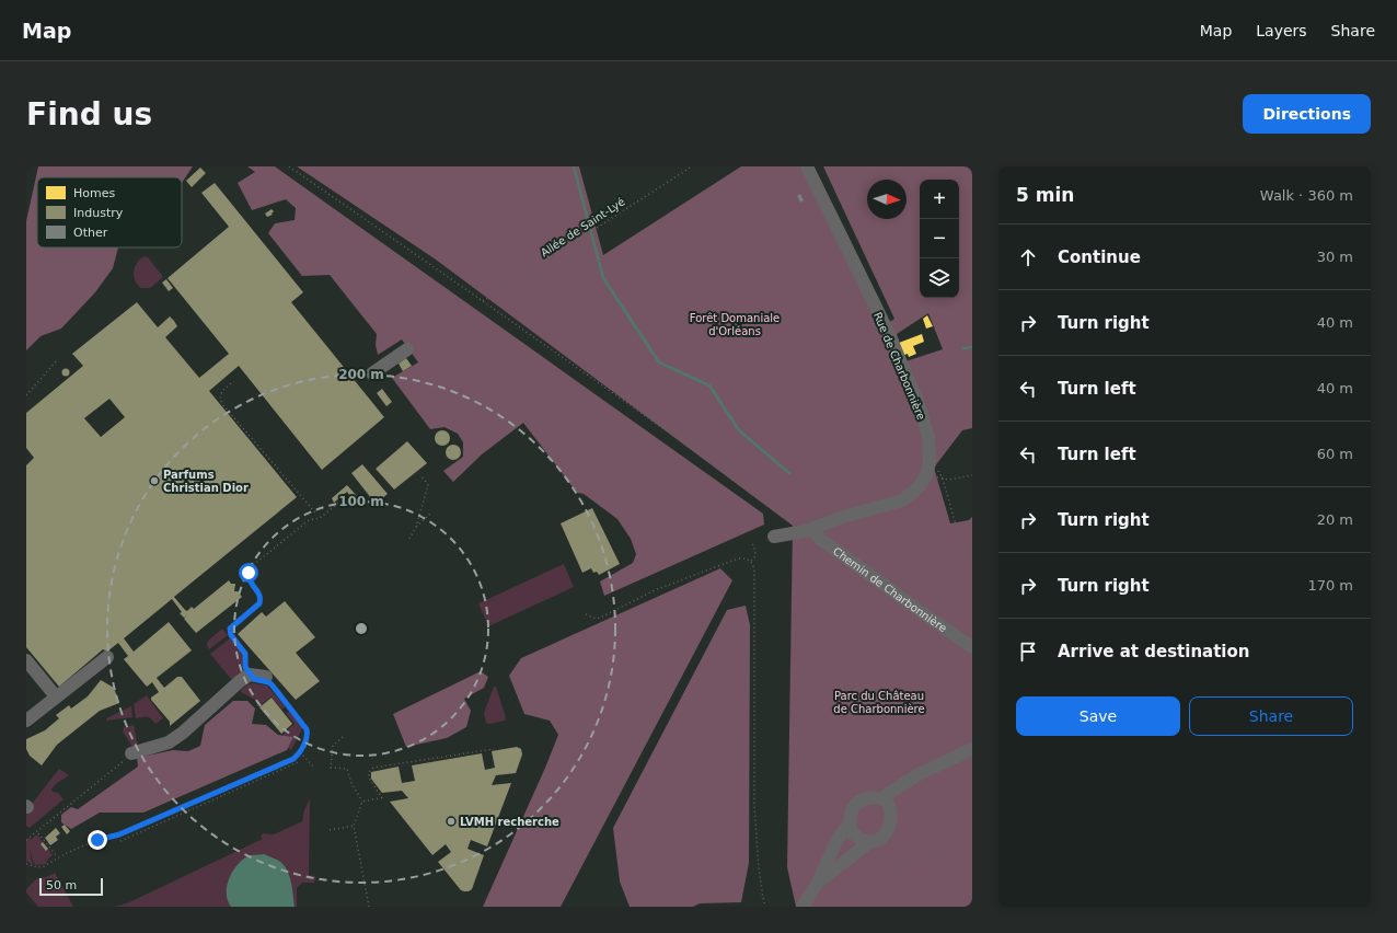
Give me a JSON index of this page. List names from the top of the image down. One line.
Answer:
{"streets":{"street":["Rue de Charbonnière","Chemin de Charbonnière"],"path":["Allée de Saint-Lyé"]},"crossings":[["Rue de Charbonnière","Chemin de Charbonnière"]],"parks":["Forêt Domaniale d'Orléans","Parc du Château de Charbonnière"],"places":["Parfums Christian Dior","LVMH recherche"],"legend":["Homes","Industry","Other"],"scale_bar":"50 m","north":"right","page":{"header":"Map","nav":["Map","Layers","Share"],"buttons":["Directions",["Save","Share"]],"title":"Find us","heading":["5 min","Walk · 360 m"],"map_buttons":["+","−"],"list":[["Continue","30 m"],["Turn right","40 m"],["Turn left","40 m"],["Turn left","60 m"],["Turn right","20 m"],["Turn right","170 m"],"Arrive at destination"],"scale":"50 m"},"rings":["200 m","100 m"]}
